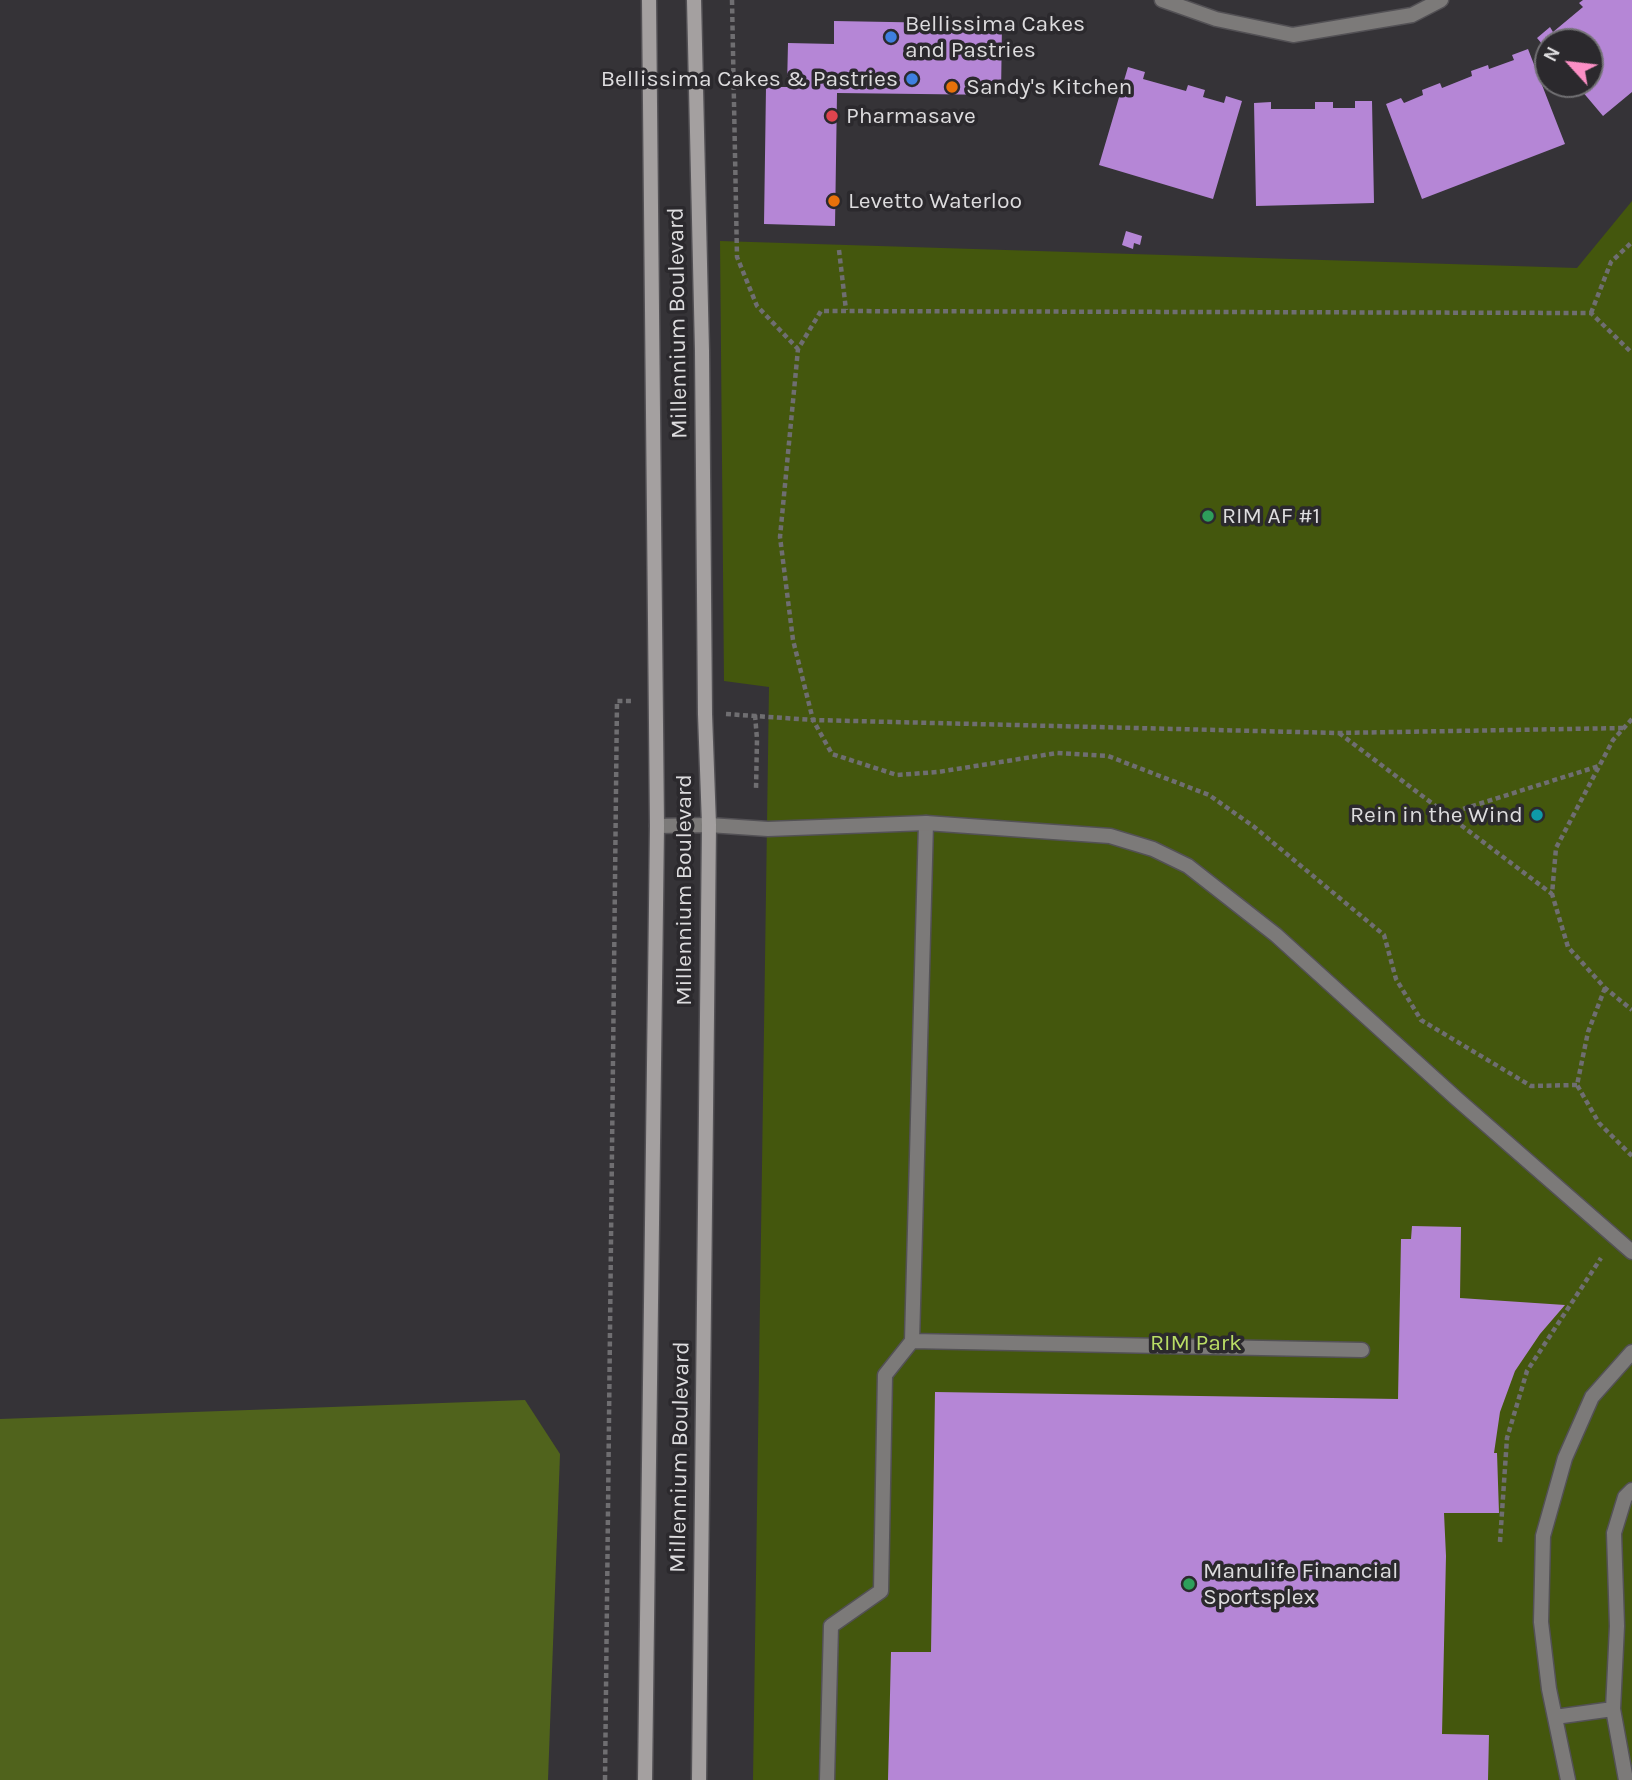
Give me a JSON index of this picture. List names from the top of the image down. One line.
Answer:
{"streets":{"street":["Millennium Boulevard"]},"parks":["RIM Park"],"places":["Bellissima Cakes and Pastries","Bellissima Cakes & Pastries","Sandy's Kitchen","Pharmasave","Levetto Waterloo","RIM AF #1","Rein in the Wind","Manulife Financial Sportsplex"],"north":"top left"}
